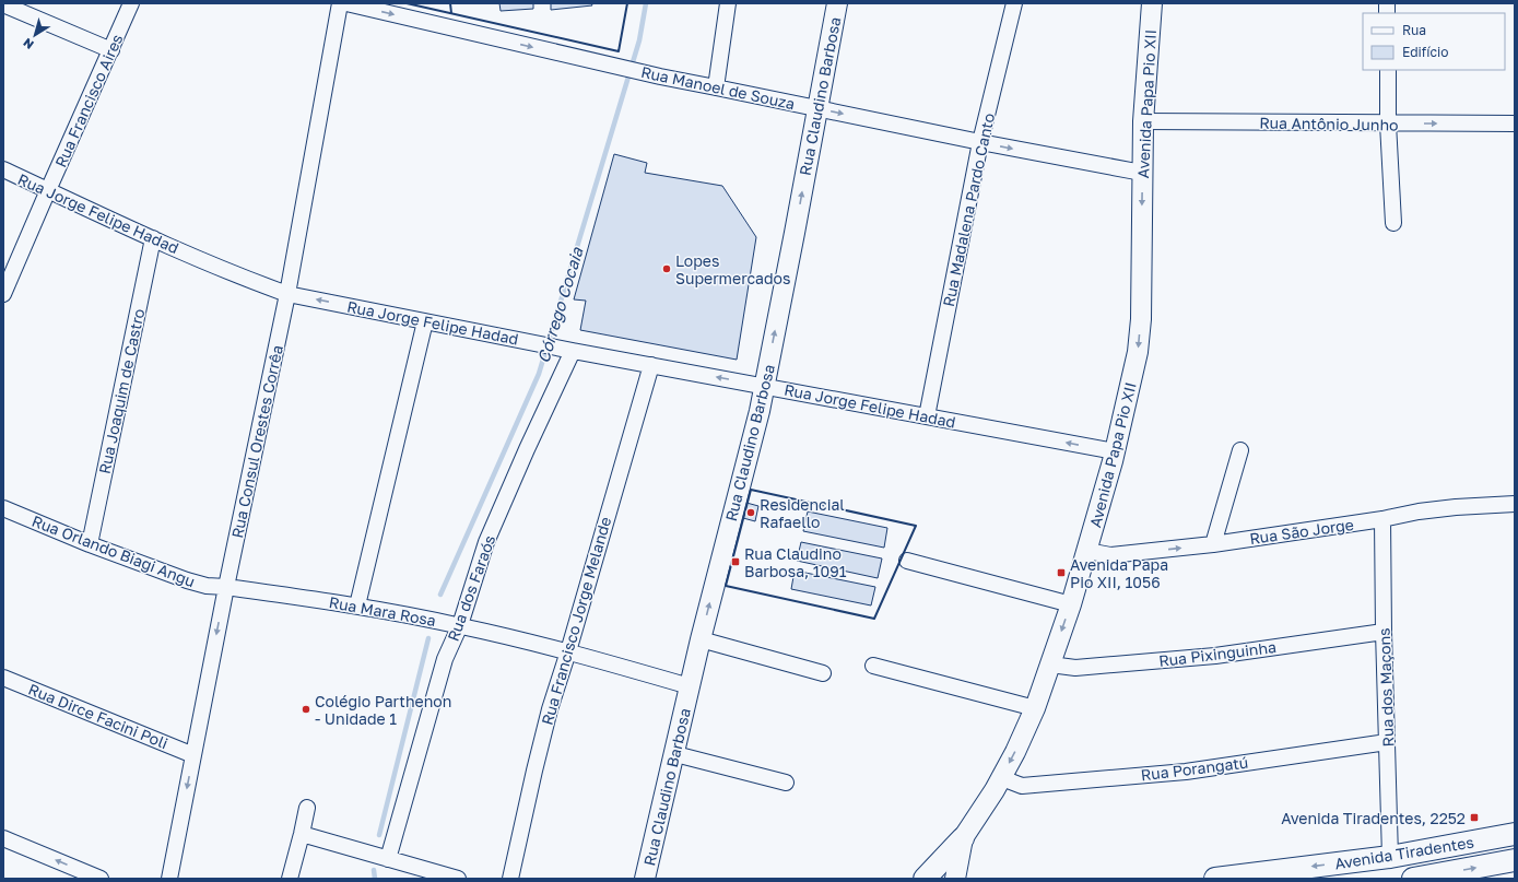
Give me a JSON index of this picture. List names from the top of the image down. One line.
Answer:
{"streets":{"main road":["Avenida Tiradentes"],"street":["Rua Manoel de Souza","Rua Claudino Barbosa","Rua Francisco Aires","Avenida Papa Pio XII","Rua Antônio Junho","Rua Madalena Pardo Canto","Rua Jorge Felipe Hadad","Rua Joaquim de Castro","Rua Consul Orestes Corrêa","Rua São Jorge","Rua Orlando Biagi Angu","Rua dos Faraós","Rua Mara Rosa","Rua Francisco Jorge Melande","Rua Pixinguinha","Rua dos Maçons","Rua Dirce Facini Poli","Rua Porangatú"]},"crossings":[["Rua Manoel de Souza","Rua Claudino Barbosa"],["Rua Manoel de Souza","Avenida Papa Pio XII"],["Rua Manoel de Souza","Rua Madalena Pardo Canto"],["Rua Claudino Barbosa","Rua Jorge Felipe Hadad"],["Rua Claudino Barbosa","Rua Mara Rosa"],["Rua Francisco Aires","Rua Jorge Felipe Hadad"],["Avenida Papa Pio XII","Rua Antônio Junho"],["Avenida Papa Pio XII","Rua Jorge Felipe Hadad"],["Avenida Papa Pio XII","Rua São Jorge"],["Avenida Papa Pio XII","Rua Pixinguinha"],["Avenida Papa Pio XII","Rua Porangatú"],["Rua Madalena Pardo Canto","Rua Jorge Felipe Hadad"],["Rua Jorge Felipe Hadad","Rua Joaquim de Castro"],["Rua Jorge Felipe Hadad","Rua Consul Orestes Corrêa"],["Rua Jorge Felipe Hadad","Rua dos Faraós"],["Rua Jorge Felipe Hadad","Rua Francisco Jorge Melande"],["Rua Joaquim de Castro","Rua Orlando Biagi Angu"],["Rua Consul Orestes Corrêa","Rua Orlando Biagi Angu"],["Rua Consul Orestes Corrêa","Rua Mara Rosa"],["Rua Consul Orestes Corrêa","Rua Dirce Facini Poli"],["Rua São Jorge","Rua dos Maçons"],["Rua Orlando Biagi Angu","Rua Mara Rosa"],["Rua dos Faraós","Rua Mara Rosa"],["Rua Mara Rosa","Rua Francisco Jorge Melande"],["Rua Pixinguinha","Rua dos Maçons"],["Rua dos Maçons","Rua Porangatú"],["Rua dos Maçons","Avenida Tiradentes"]],"one_way":["Rua Manoel de Souza","Rua Claudino Barbosa","Avenida Papa Pio XII","Rua Jorge Felipe Hadad"],"water":["Córrego Cocaia"],"places":{"other":["Lopes Supermercados","Residencial Rafaello","Colégio Parthenon - Unidade 1"],"transit":["Rua Claudino Barbosa, 1091","Avenida Papa Pio XII, 1056","Avenida Tiradentes, 2252"]},"legend":["Rua","Edifício"],"north":"bottom left"}
